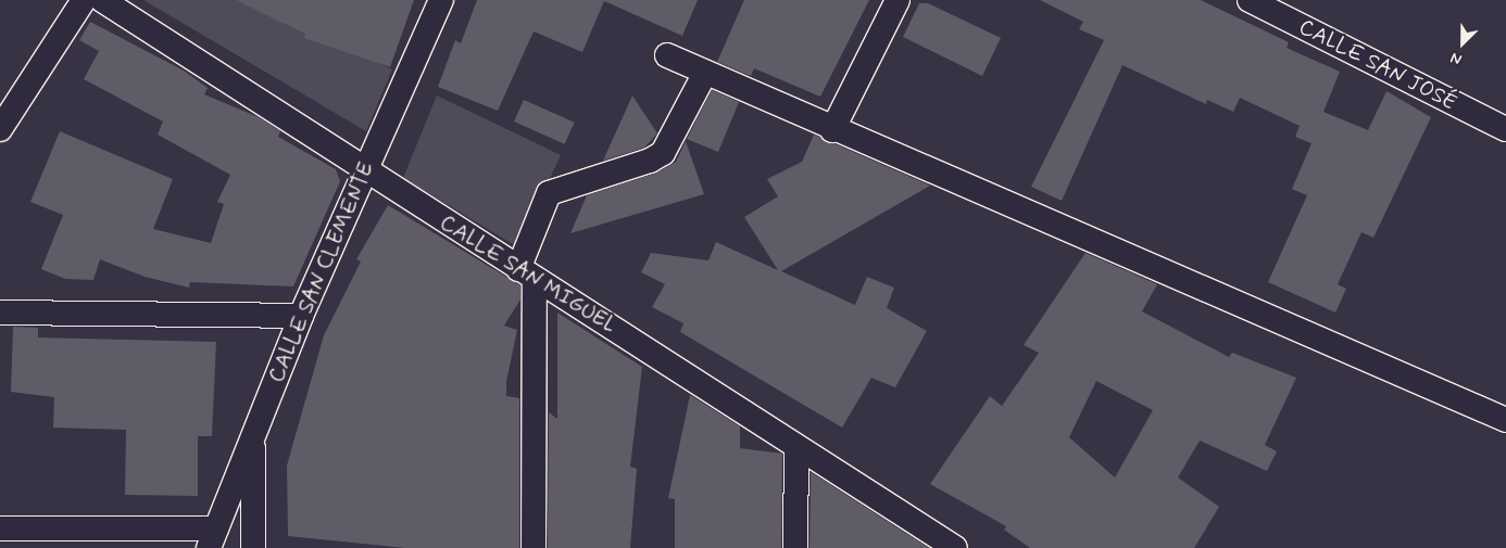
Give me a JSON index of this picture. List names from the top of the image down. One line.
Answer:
{"streets":{"street":["CALLE SAN JOSÉ","CALLE SAN CLEMENTE","CALLE SAN MIGUEL"]},"crossings":[["CALLE SAN CLEMENTE","CALLE SAN MIGUEL"]],"north":"bottom left"}
